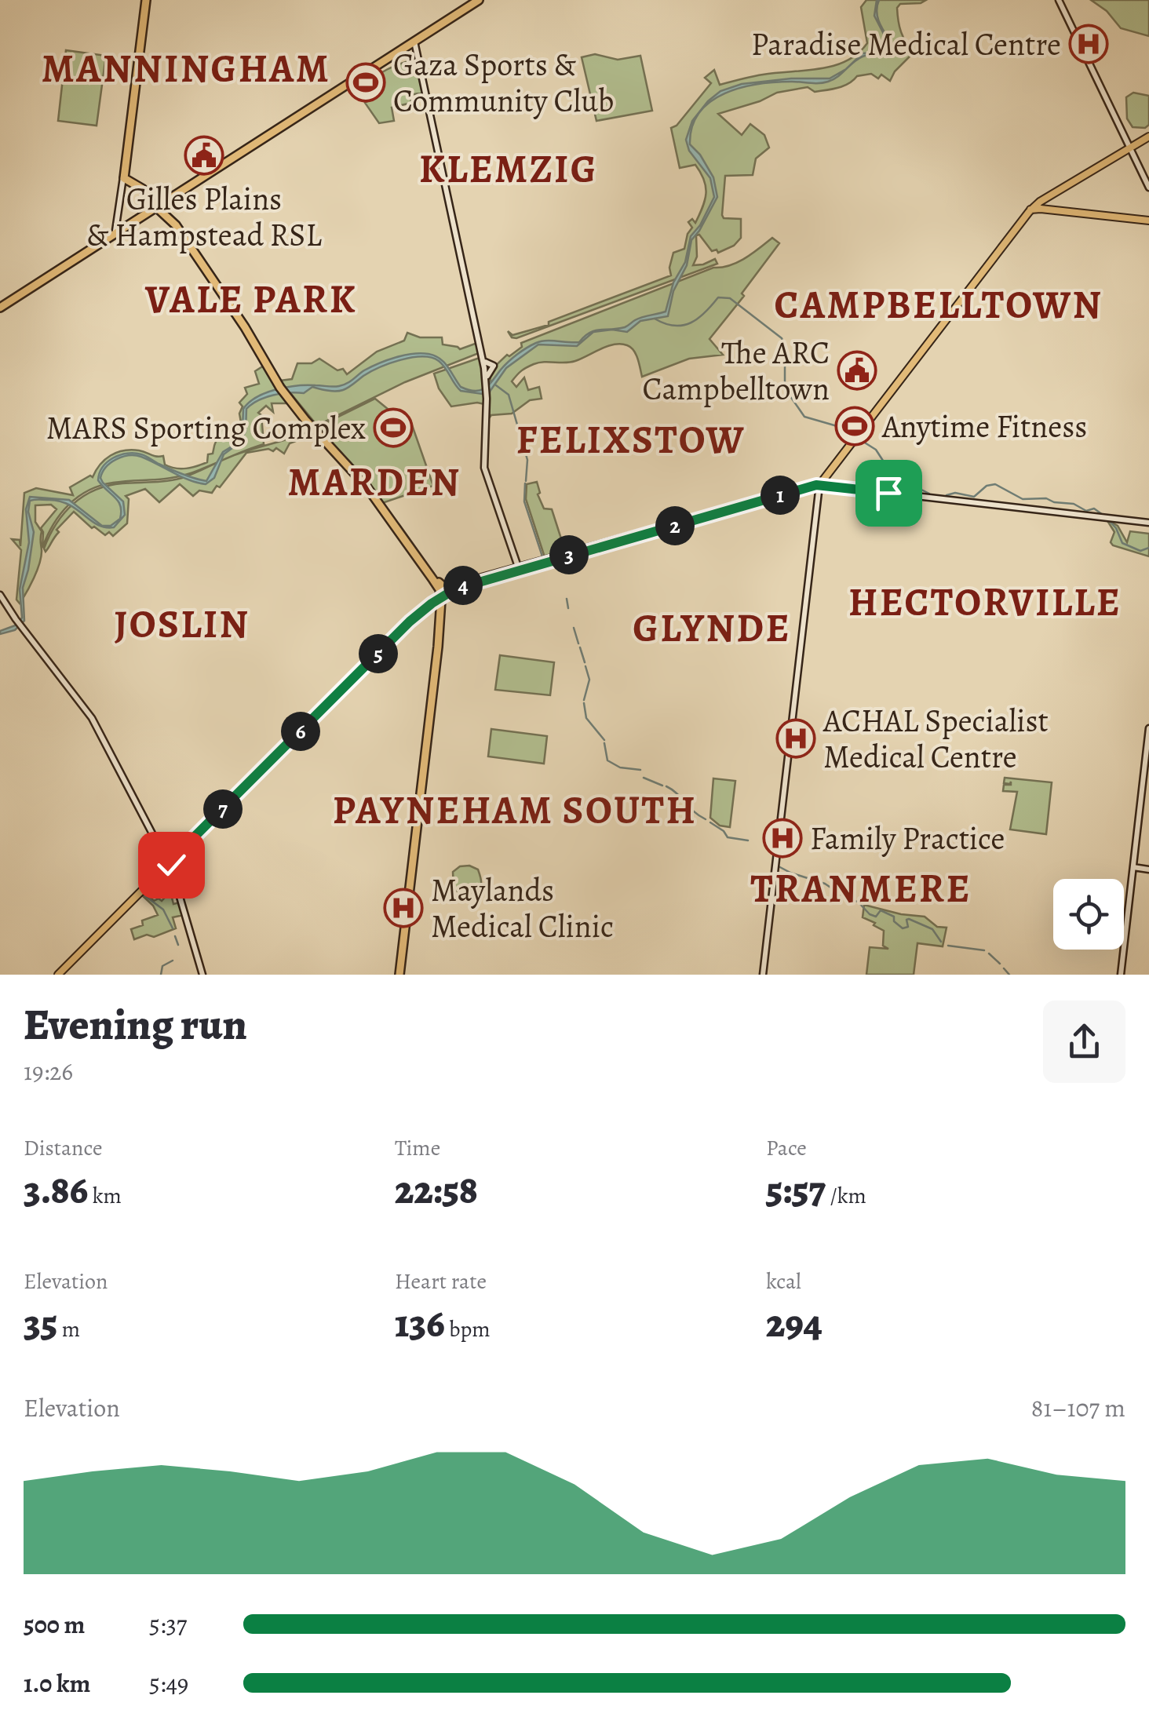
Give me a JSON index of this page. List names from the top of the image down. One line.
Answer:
{"districts":["MANNINGHAM","KLEMZIG","VALE PARK","CAMPBELLTOWN","FELIXSTOW","MARDEN","HECTORVILLE","JOSLIN","GLYNDE","PAYNEHAM SOUTH","TRANMERE"],"places":{"hospital":["Paradise Medical Centre","ACHAL Specialist Medical Centre","Family Practice","Maylands Medical Clinic"],"sports":["Gaza Sports & Community Club","Anytime Fitness","MARS Sporting Complex"],"public building":["Gilles Plains & Hampstead RSL","The ARC Campbelltown"]},"page":{"pins":["1","2","3","4","5","6","7"],"heading":["Evening run","19:26"],"stats":[["Distance","3.86 km"],["Time","22:58"],["Pace","5:57 /km"],["Elevation","35 m"],["Heart rate","136 bpm"],["kcal","294"]],"chart":["Elevation","81–107 m"],"list":[{"name":"500 m","note":"5:37"},{"name":"1.0 km","note":"5:49"}]}}
